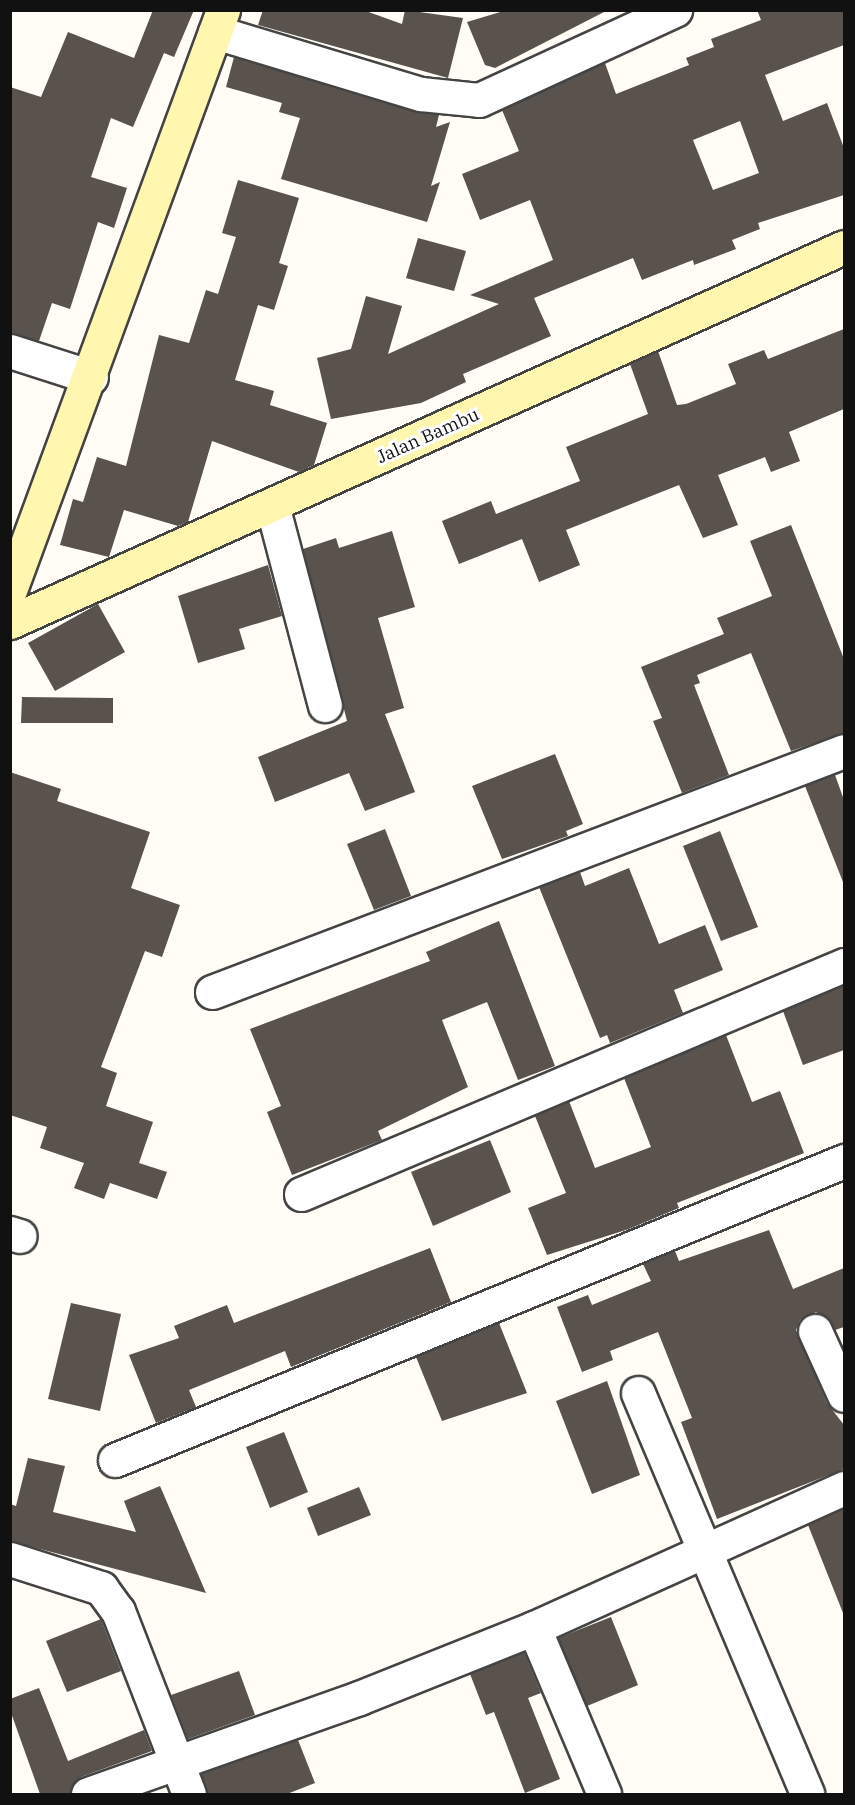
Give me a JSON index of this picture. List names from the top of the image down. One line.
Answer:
{"streets":{"street":["Jalan Bambu"]}}
